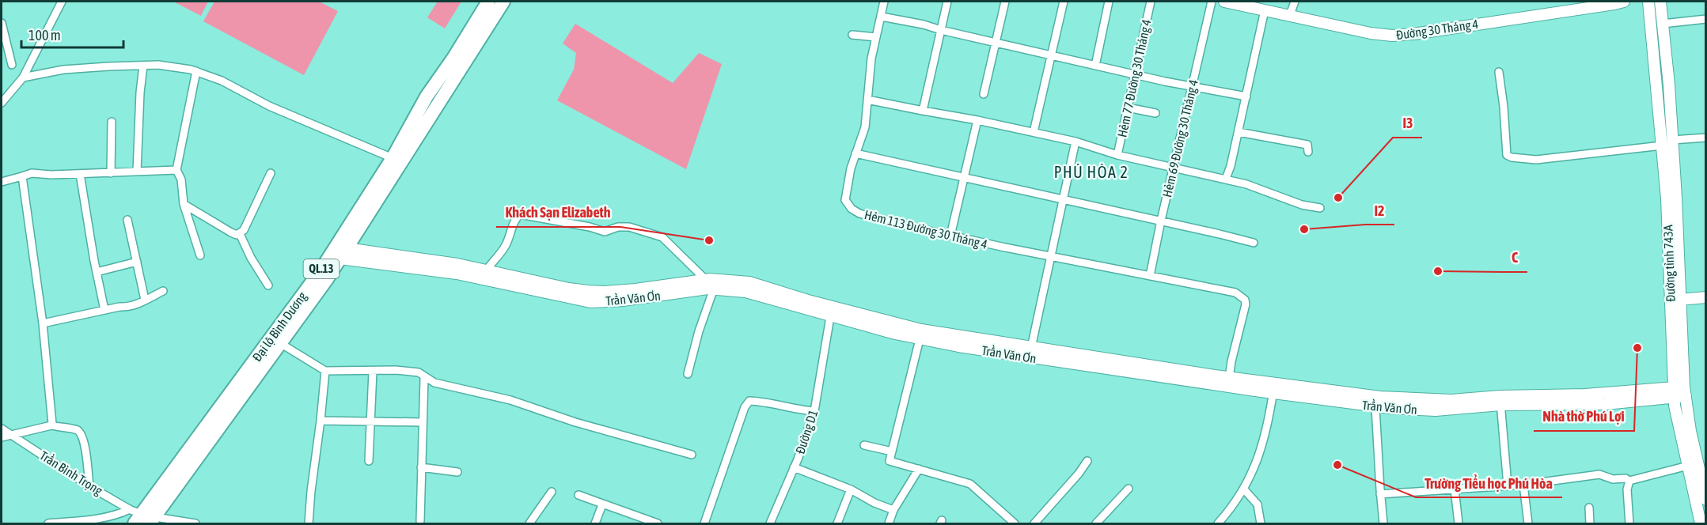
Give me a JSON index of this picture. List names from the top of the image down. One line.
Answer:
{"streets":{"highway":["QL.13","Đại lộ Bình Dương"],"street":["Đường 30 Tháng 4","Hẻm 77 Đường 30 Tháng 4","Hẻm 69 Đường 30 Tháng 4","Hẻm 113 Đường 30 Tháng 4","Đường tỉnh 743A","Trần Văn Ơn","Đường D1","Trần Bình Trọng"]},"crossings":[["Hẻm 69 Đường 30 Tháng 4","Hẻm 113 Đường 30 Tháng 4"],["Hẻm 113 Đường 30 Tháng 4","Trần Văn Ơn"],["Đường tỉnh 743A","Trần Văn Ơn"],["Trần Văn Ơn","Đại lộ Bình Dương"],["Trần Văn Ơn","Đường D1"],["Đại lộ Bình Dương","Trần Bình Trọng"]],"districts":["PHÚ HÒA 2"],"places":["I3","I2","Khách Sạn Elizabeth","C","Nhà thờ Phú Lợi","Trường Tiểu học Phú Hòa"],"scale_bar":"100 m"}
